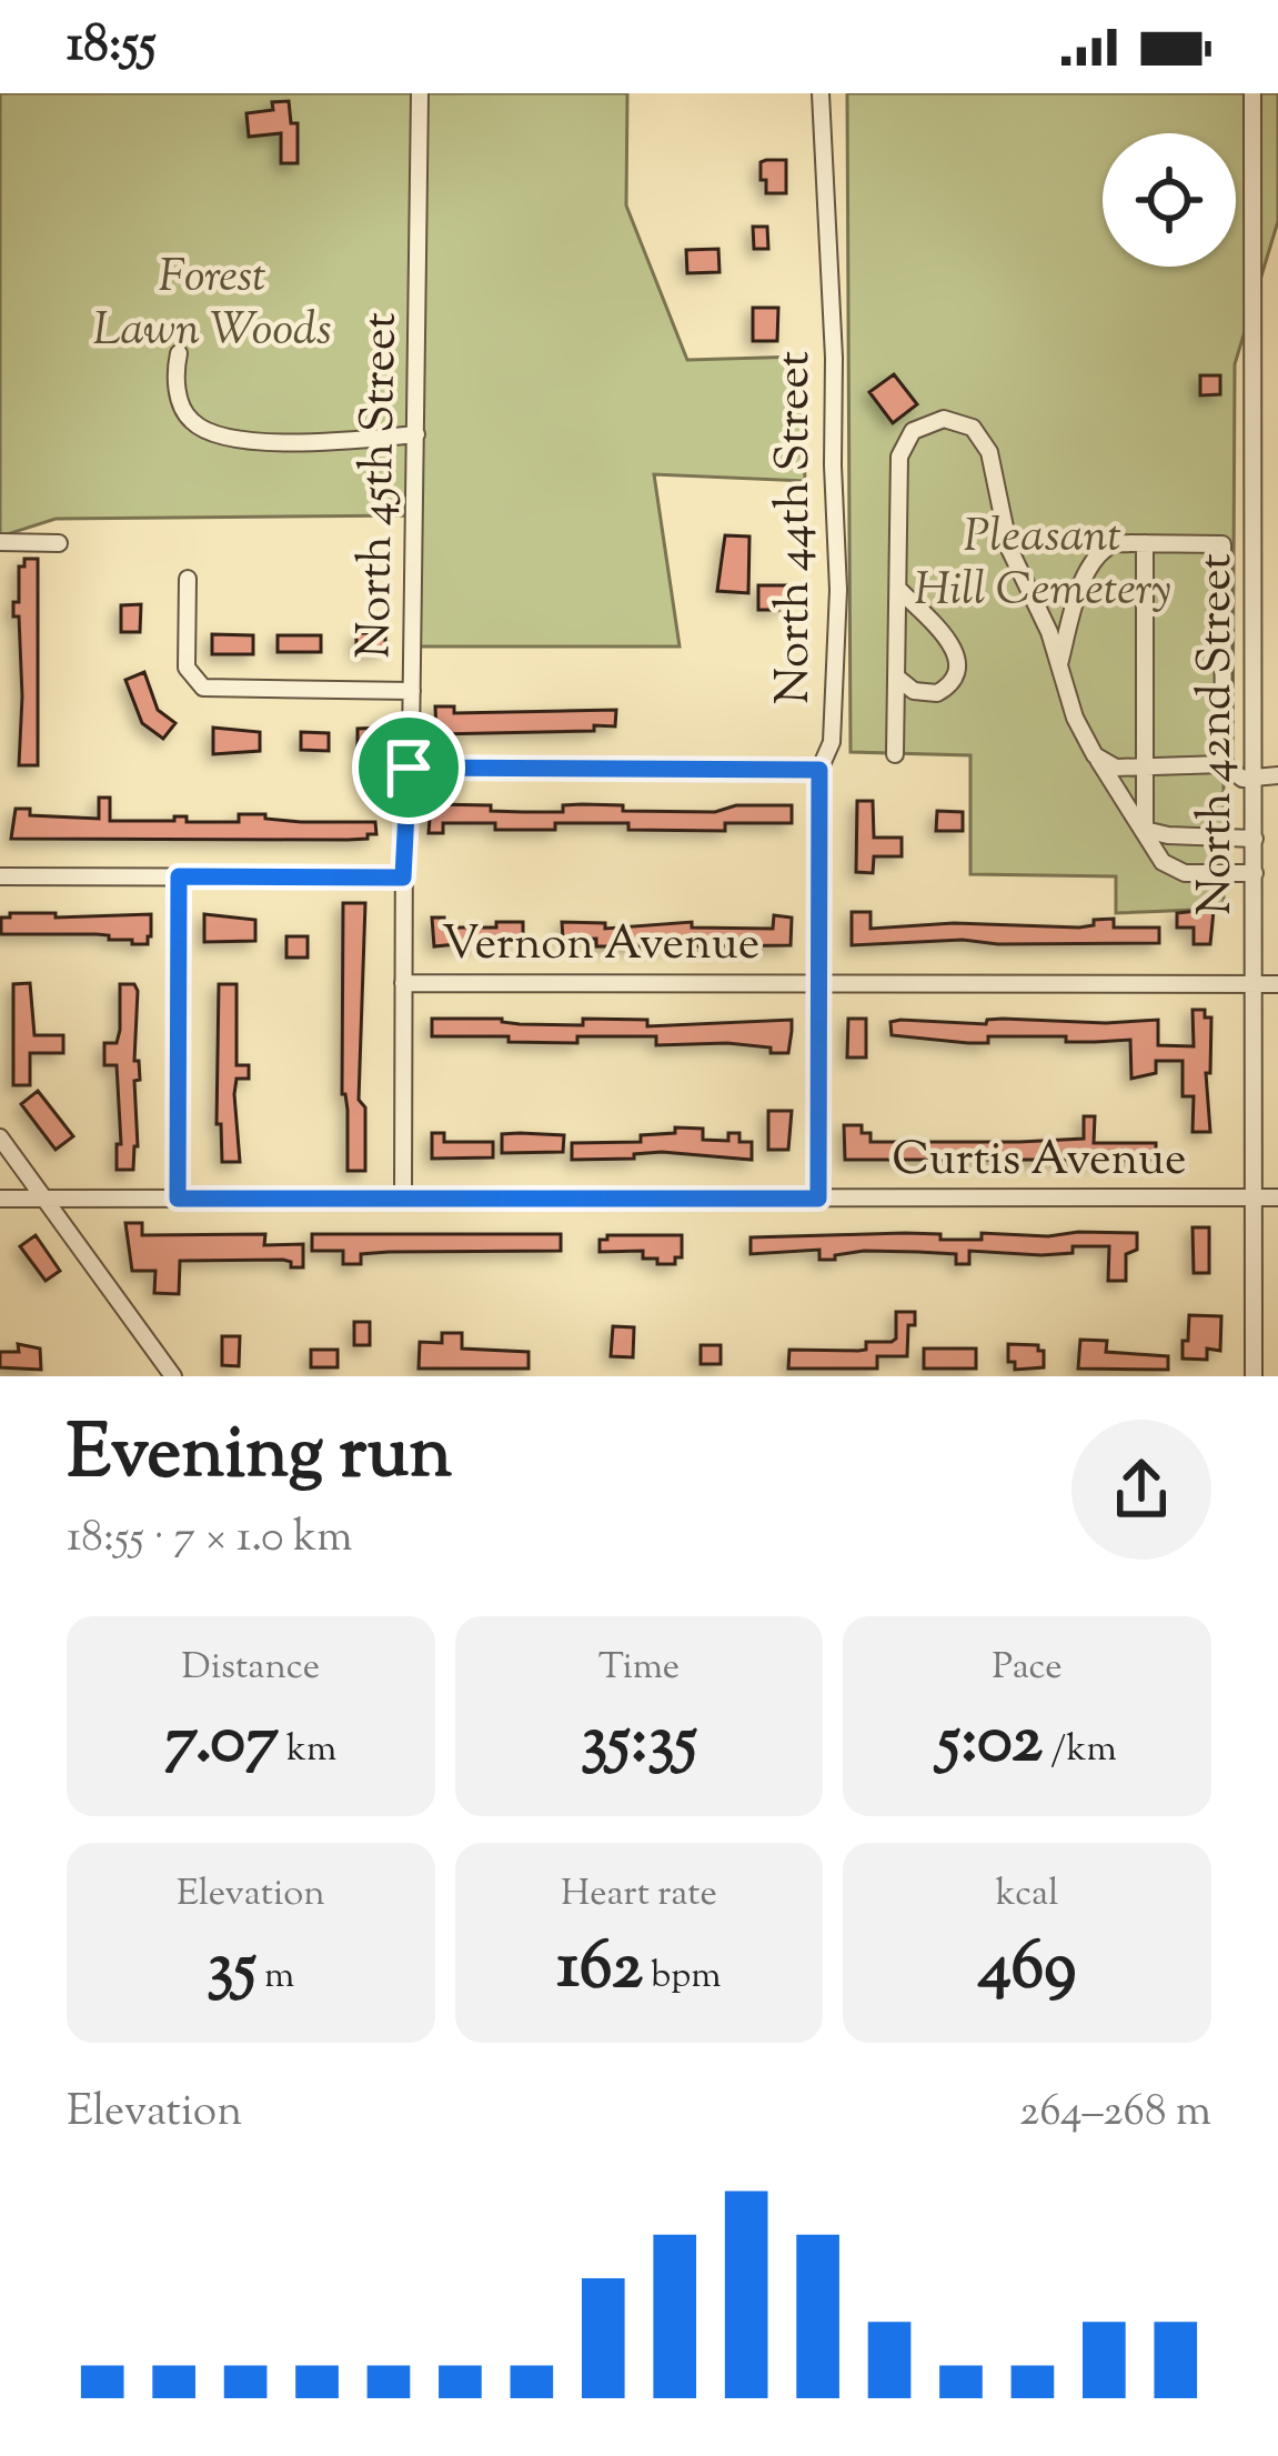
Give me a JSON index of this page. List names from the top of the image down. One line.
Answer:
{"streets":{"street":["North 45th Street","North 44th Street","North 42nd Street","Vernon Avenue","Curtis Avenue"]},"crossings":[["North 45th Street","Vernon Avenue"],["North 45th Street","Curtis Avenue"],["North 44th Street","Vernon Avenue"],["North 44th Street","Curtis Avenue"],["North 42nd Street","Vernon Avenue"],["North 42nd Street","Curtis Avenue"]],"parks":["Forest Lawn Woods","Pleasant Hill Cemetery"],"page":{"status":"18:55","heading":["Evening run","18:55 · 7 × 1.0 km"],"stats":[["Distance","7.07 km"],["Time","35:35"],["Pace","5:02 /km"],["Elevation","35 m"],["Heart rate","162 bpm"],["kcal","469"]],"chart":["Elevation","264–268 m"]}}
